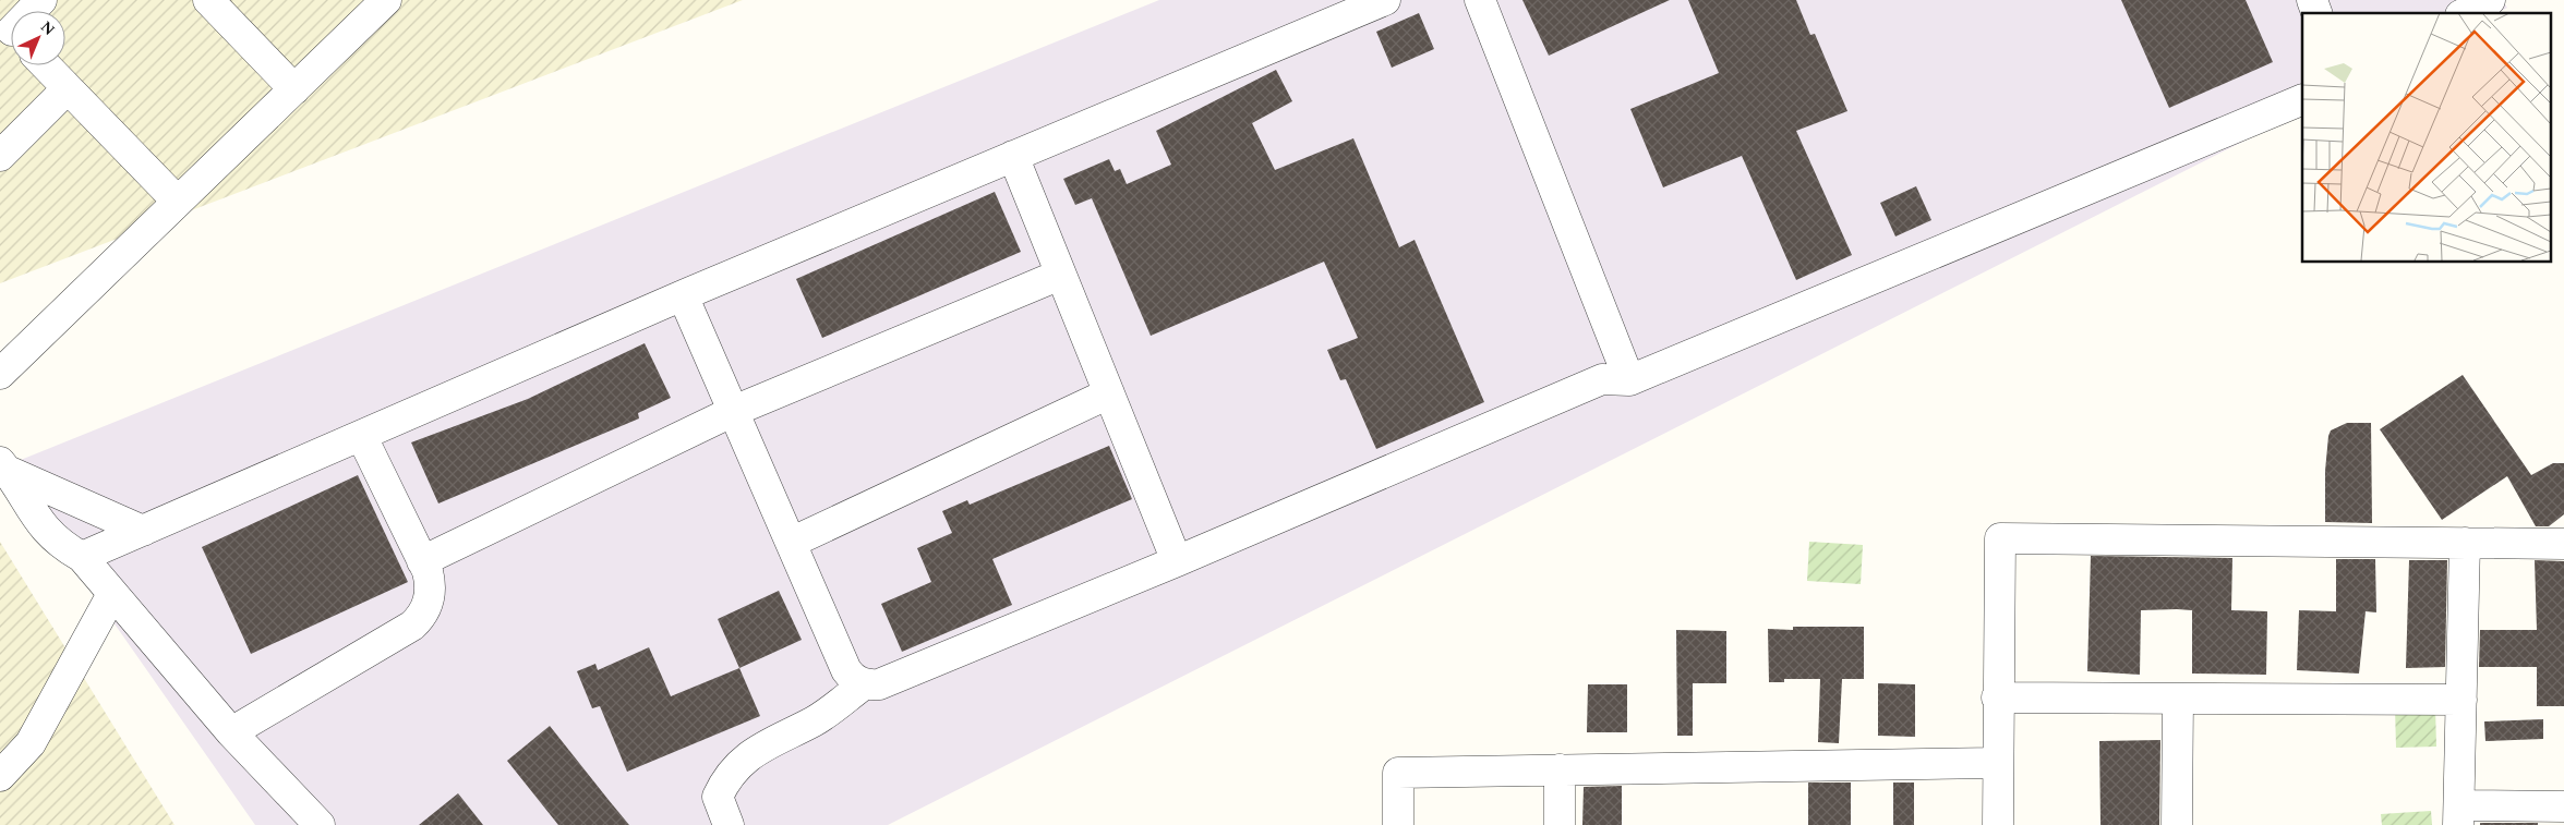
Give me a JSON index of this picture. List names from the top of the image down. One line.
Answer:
{"north":"top right"}
